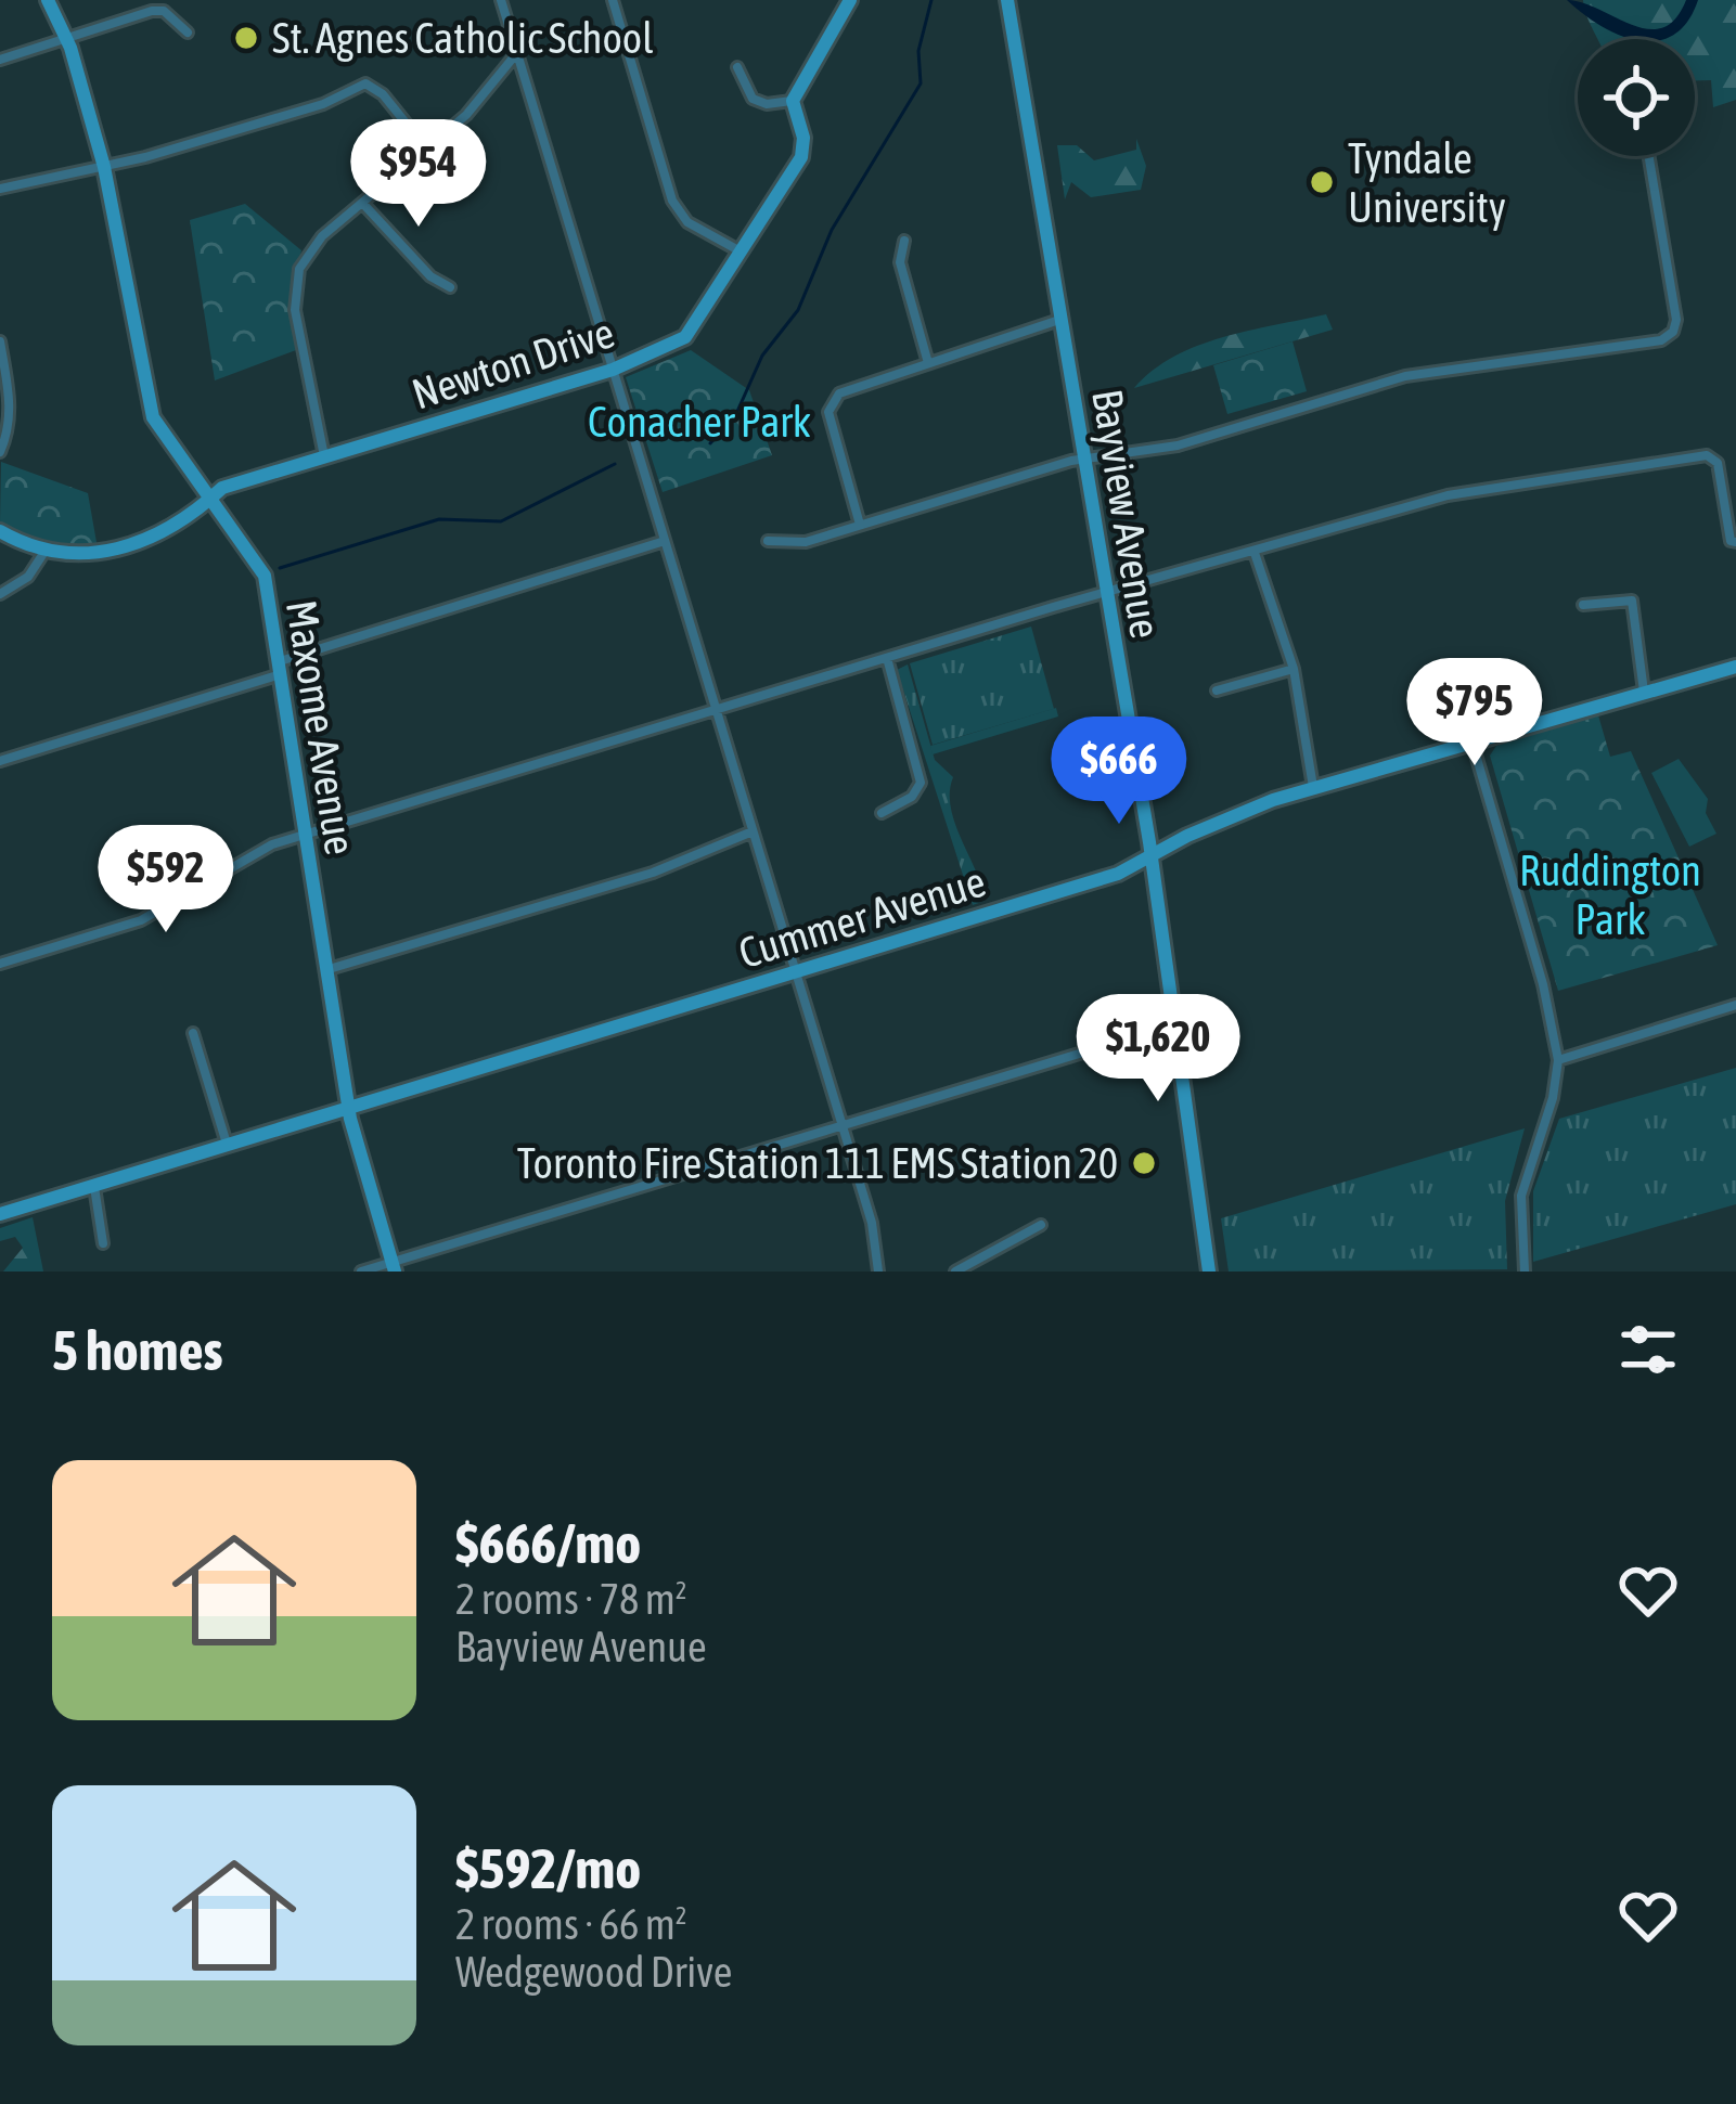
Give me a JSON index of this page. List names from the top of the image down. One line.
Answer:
{"streets":{"street":["Newton Drive","Bayview Avenue","Maxome Avenue","Cummer Avenue"]},"crossings":[["Newton Drive","Maxome Avenue"],["Bayview Avenue","Cummer Avenue"],["Maxome Avenue","Cummer Avenue"]],"parks":["Conacher Park","Ruddington Park"],"places":["St. Agnes Catholic School","Tyndale University","Toronto Fire Station 111 EMS Station 20"],"page":{"price":["$954","$795","$666","$592","$1,620"],"heading":"5 homes","list":[{"name":"$666/mo","note":"2 rooms · 78 m² · Bayview Avenue"},{"name":"$592/mo","note":"2 rooms · 66 m² · Wedgewood Drive"}]}}
